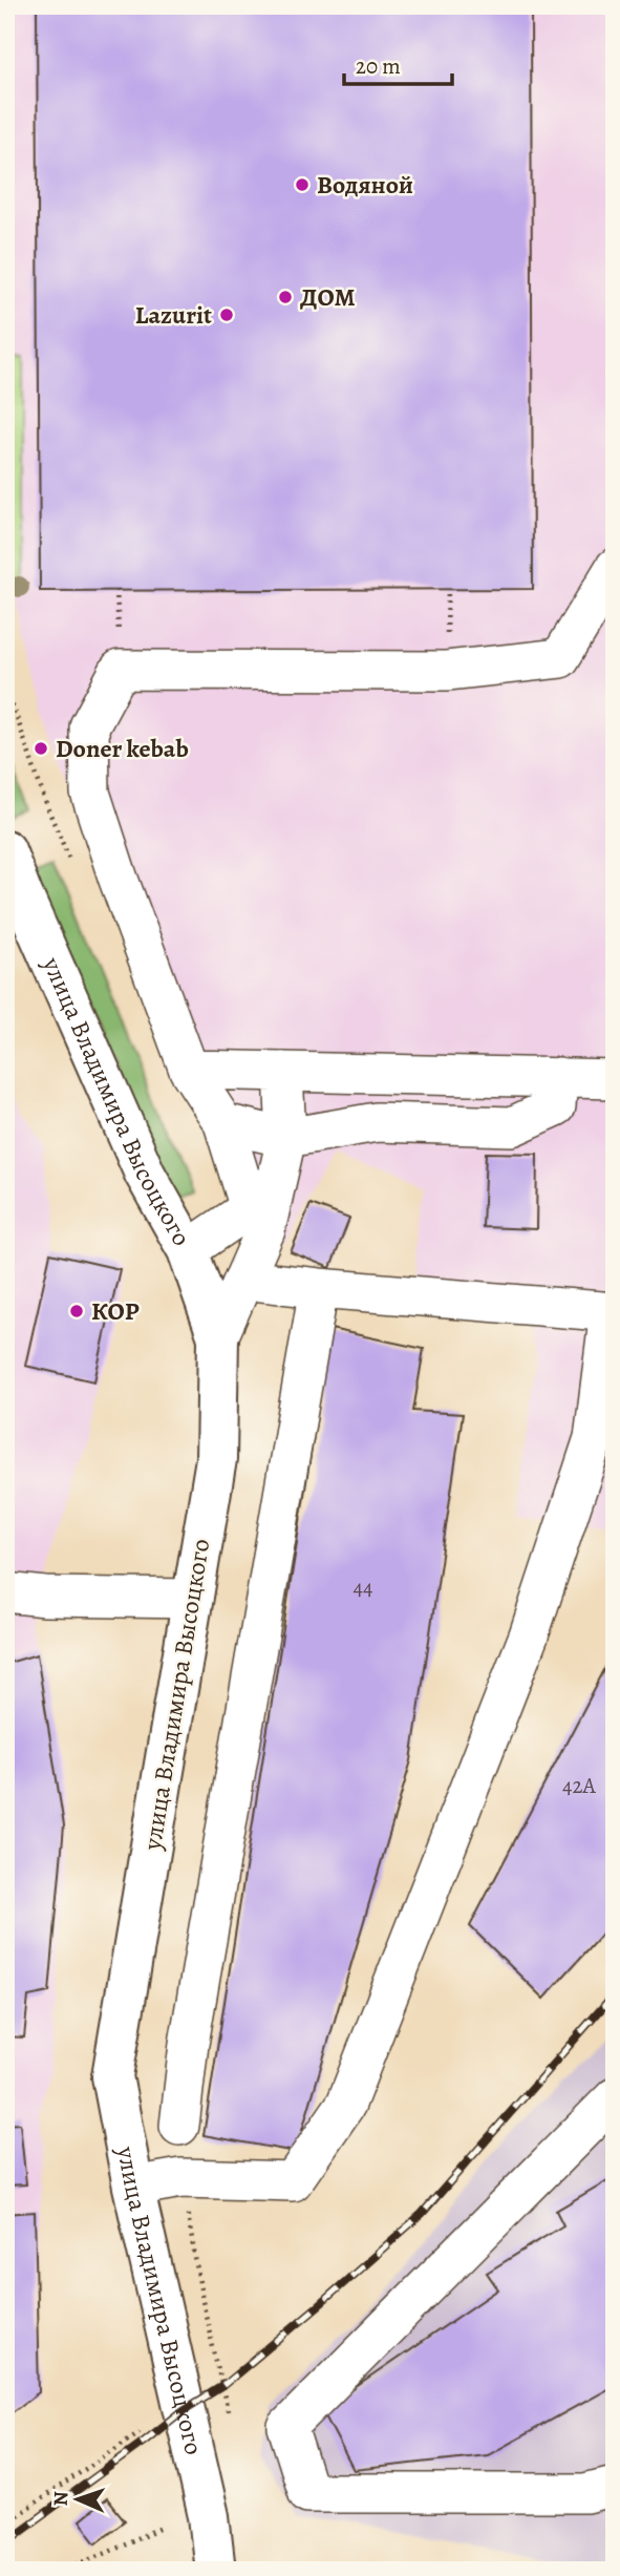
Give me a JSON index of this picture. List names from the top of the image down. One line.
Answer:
{"streets":{"main road":["улица Владимира Высоцкого"]},"places":["Водяной","ДОМ","Lazurit","Doner kebab","КОР"],"house_numbers":["44","42А"],"scale_bar":"20 m","north":"left"}
